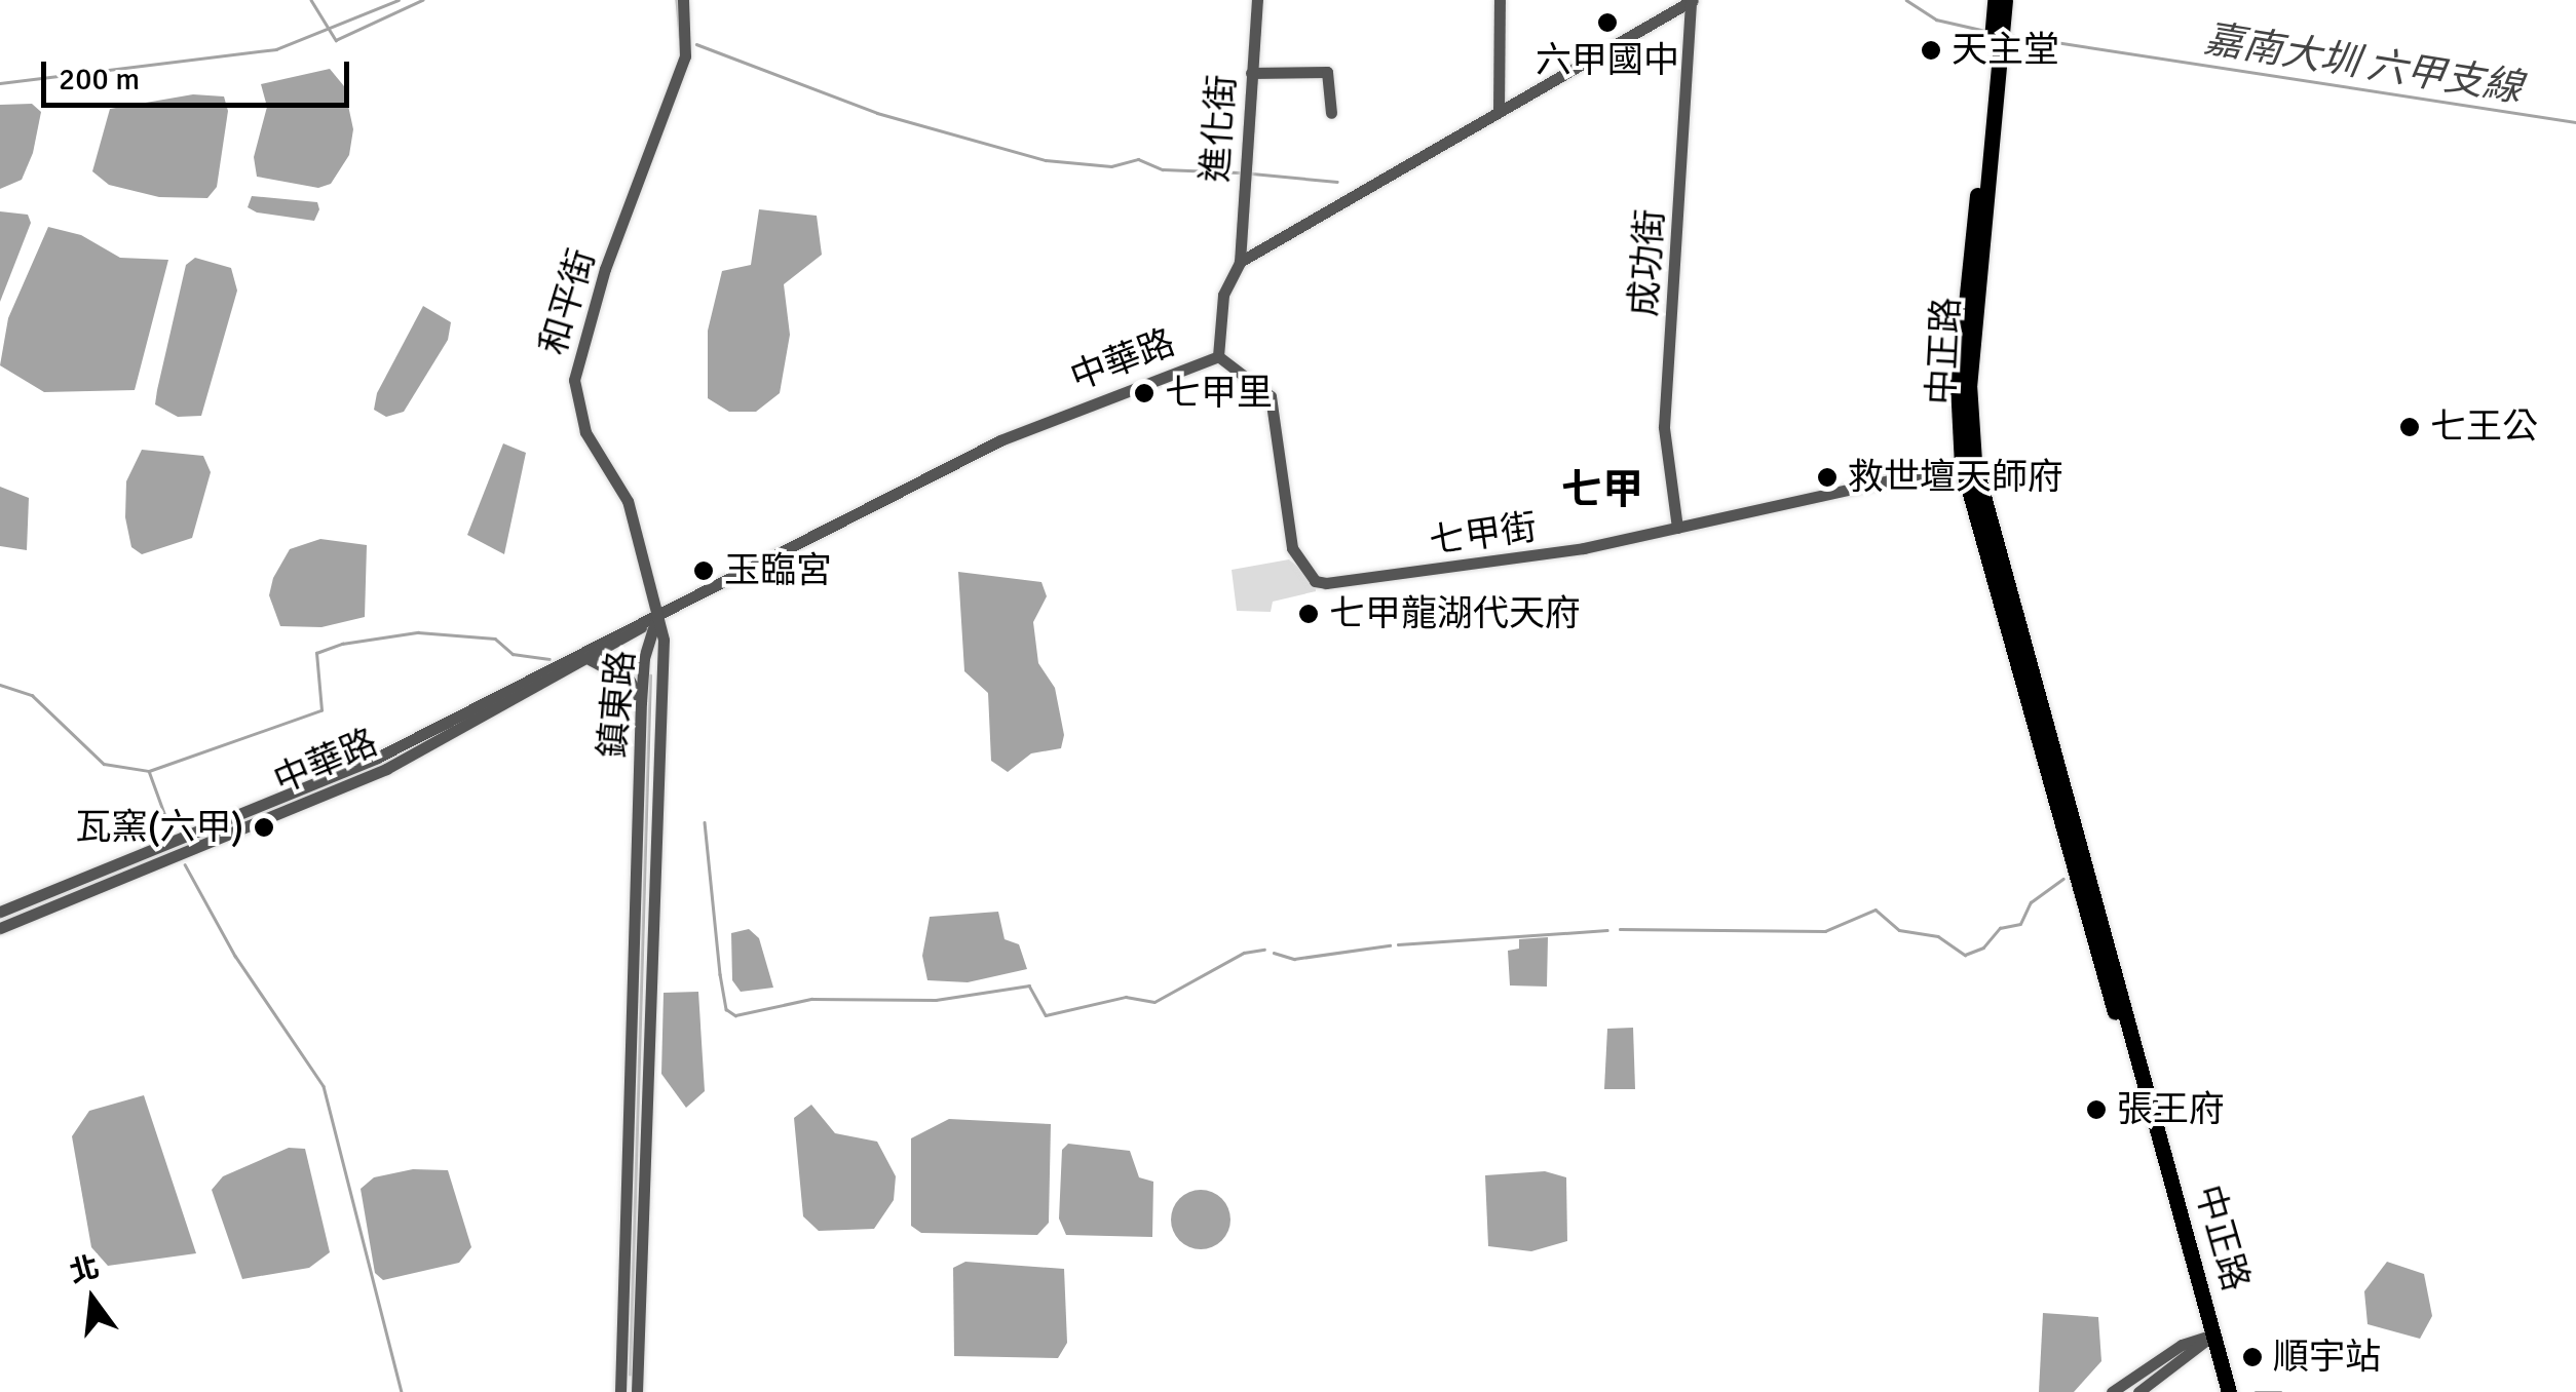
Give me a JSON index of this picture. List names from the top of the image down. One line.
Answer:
{"streets":{"main road":["中正路"],"street":["進化街","成功街","和平街","中華路","七甲街","鎮東路"]},"crossings":[["進化街","中華路"],["成功街","七甲街"],["和平街","中華路"],["和平街","鎮東路"],["中正路","七甲街"],["中華路","七甲街"],["中華路","鎮東路"]],"districts":["七甲"],"water":["嘉南大圳 六甲支線"],"places":["六甲國中","天主堂","七甲里","七王公","救世壇天師府","玉臨宮","七甲龍湖代天府","瓦窯(六甲)","張王府","順宇站"],"scale_bar":"200 m","north":"top"}
